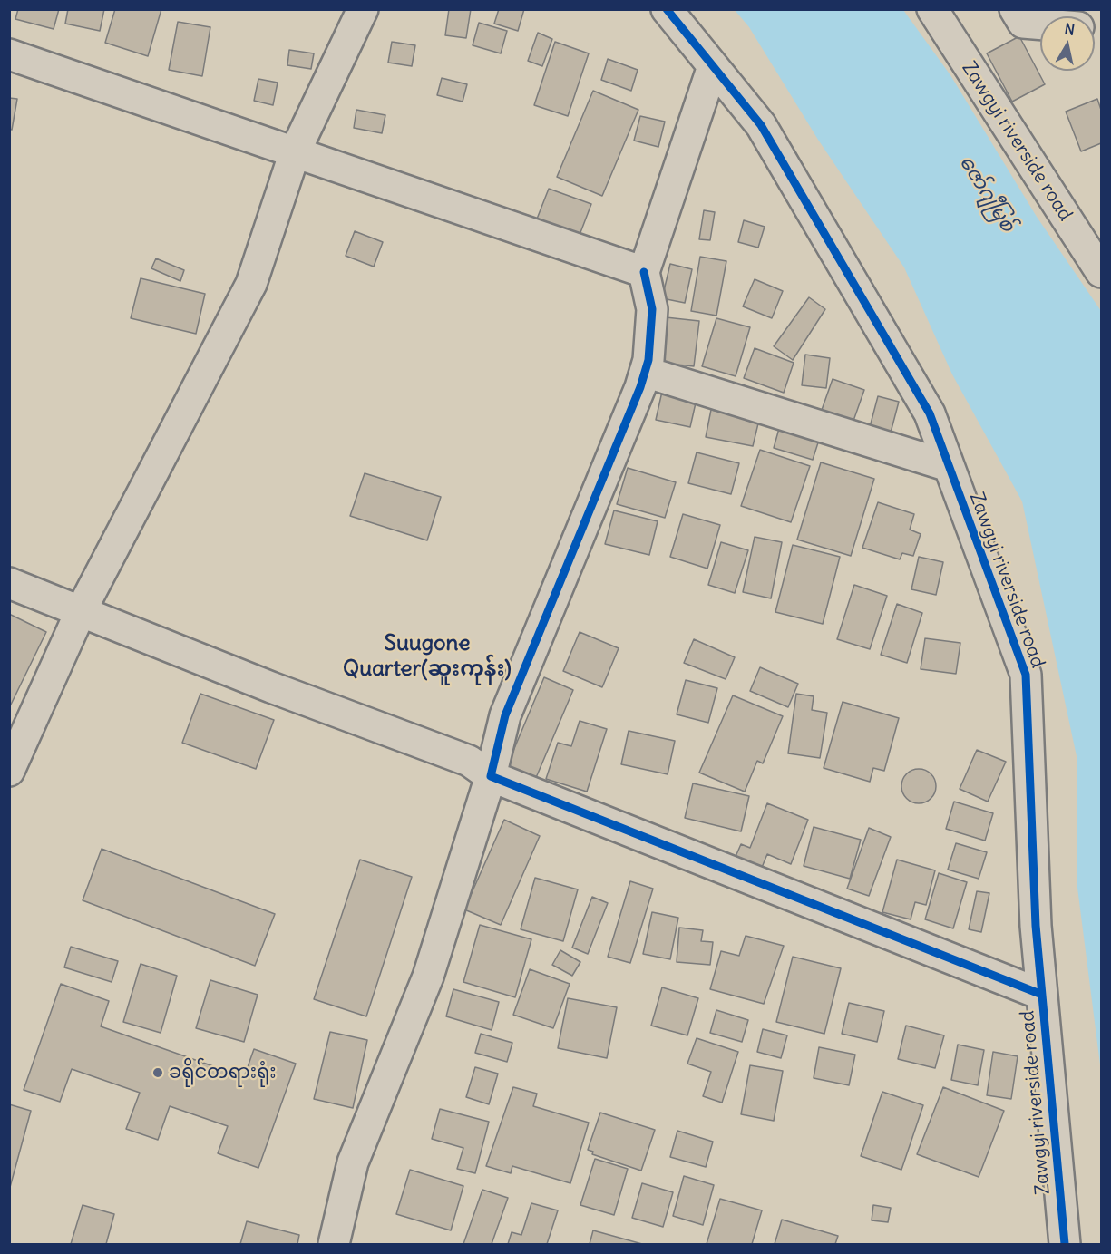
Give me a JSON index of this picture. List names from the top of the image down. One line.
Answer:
{"streets":{"street":["Zawgyi riverside road"]},"districts":["Suugone Quarter(ဆူးကုန်း)"],"water":["ဇော်ဂျီမြစ်"],"places":["ခရိုင်တရားရုံး"],"north":"top"}
